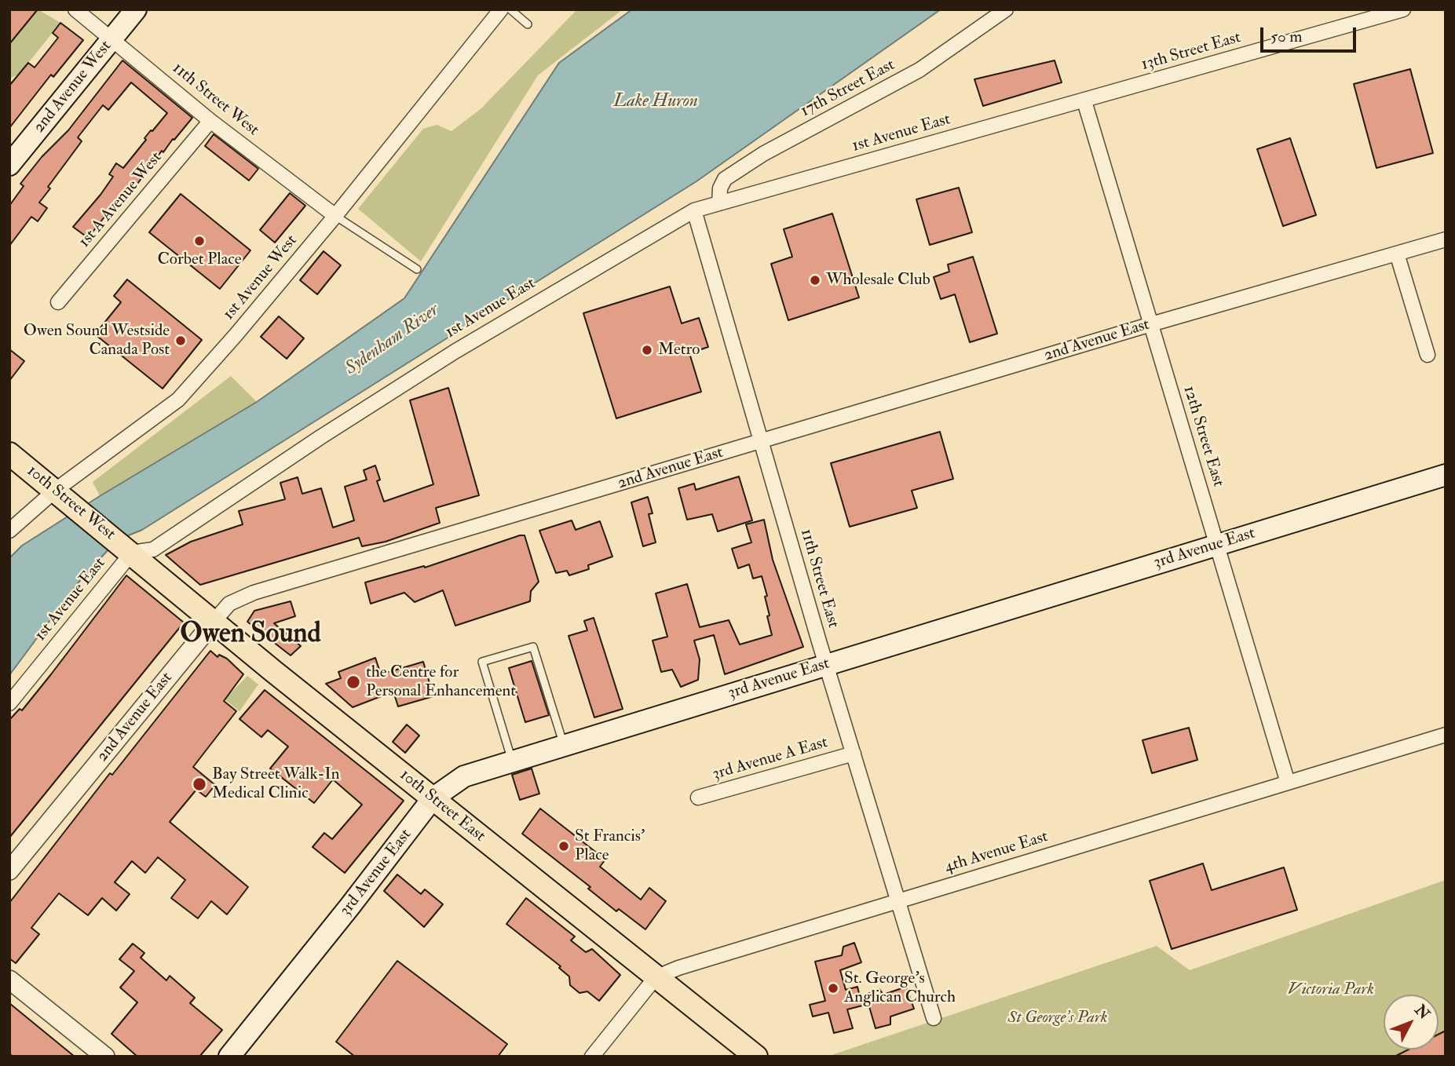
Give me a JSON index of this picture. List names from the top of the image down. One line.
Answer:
{"streets":{"main road":["2nd Avenue West","10th Street West","3rd Avenue East","10th Street East"],"street":["13th Street East","17th Street East","11th Street West","1st Avenue East","1st A Avenue West","1st Avenue West","2nd Avenue East","12th Street East","11th Street East","3rd Avenue A East","4th Avenue East"]},"crossings":[["13th Street East","1st Avenue East"],["13th Street East","12th Street East"],["2nd Avenue West","11th Street West"],["17th Street East","1st Avenue East"],["11th Street West","1st A Avenue West"],["11th Street West","1st Avenue West"],["1st Avenue East","12th Street East"],["1st Avenue East","10th Street West"],["1st Avenue East","11th Street East"],["1st Avenue East","10th Street East"],["1st Avenue West","10th Street West"],["2nd Avenue East","12th Street East"],["2nd Avenue East","11th Street East"],["2nd Avenue East","10th Street East"],["12th Street East","3rd Avenue East"],["12th Street East","4th Avenue East"],["10th Street West","10th Street East"],["3rd Avenue East","11th Street East"],["3rd Avenue East","10th Street East"],["11th Street East","3rd Avenue A East"],["11th Street East","4th Avenue East"],["10th Street East","4th Avenue East"]],"districts":["Owen Sound"],"water":["Lake Huron","Sydenham River"],"parks":["Victoria Park","St George's Park"],"places":["Corbet Place","Wholesale Club","Owen Sound Westside Canada Post","Metro","the Centre for Personal Enhancement","Bay Street Walk-In Medical Clinic","St Francis' Place","St. George's Anglican Church"],"scale_bar":"50 m","north":"top right"}
